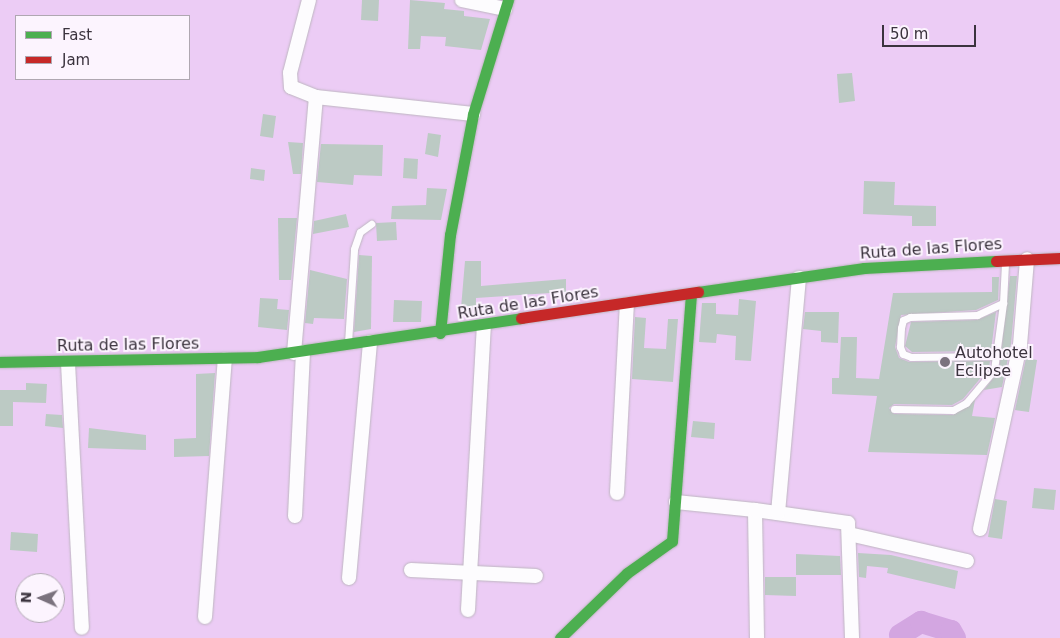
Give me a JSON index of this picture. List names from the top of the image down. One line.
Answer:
{"streets":{"main road":["Ruta de las Flores"]},"places":["Autohotel Eclipse"],"legend":["Fast","Jam"],"scale_bar":"50 m","north":"left"}
